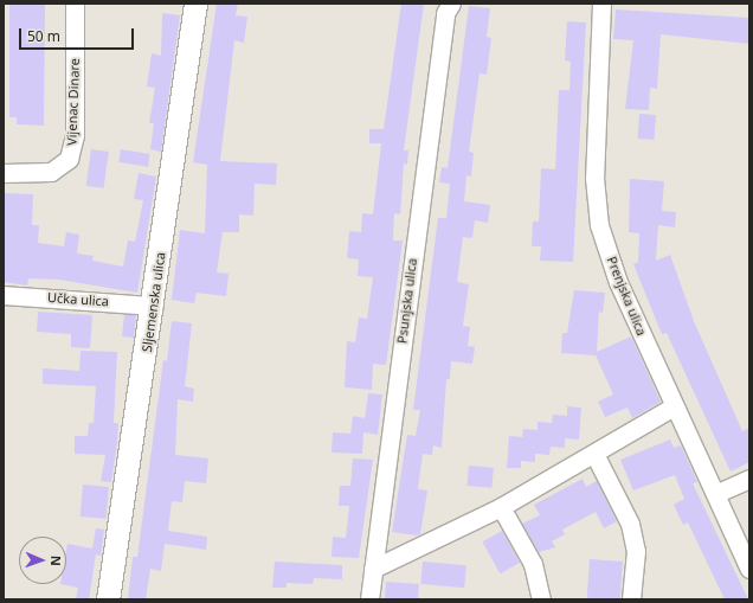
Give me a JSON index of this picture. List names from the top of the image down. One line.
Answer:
{"streets":{"street":["Vijenac Dinare","Prenjska ulica","Učka ulica","Psunjska ulica","Sljemenska ulica"]},"crossings":[["Učka ulica","Sljemenska ulica"]],"scale_bar":"50 m","north":"right"}
